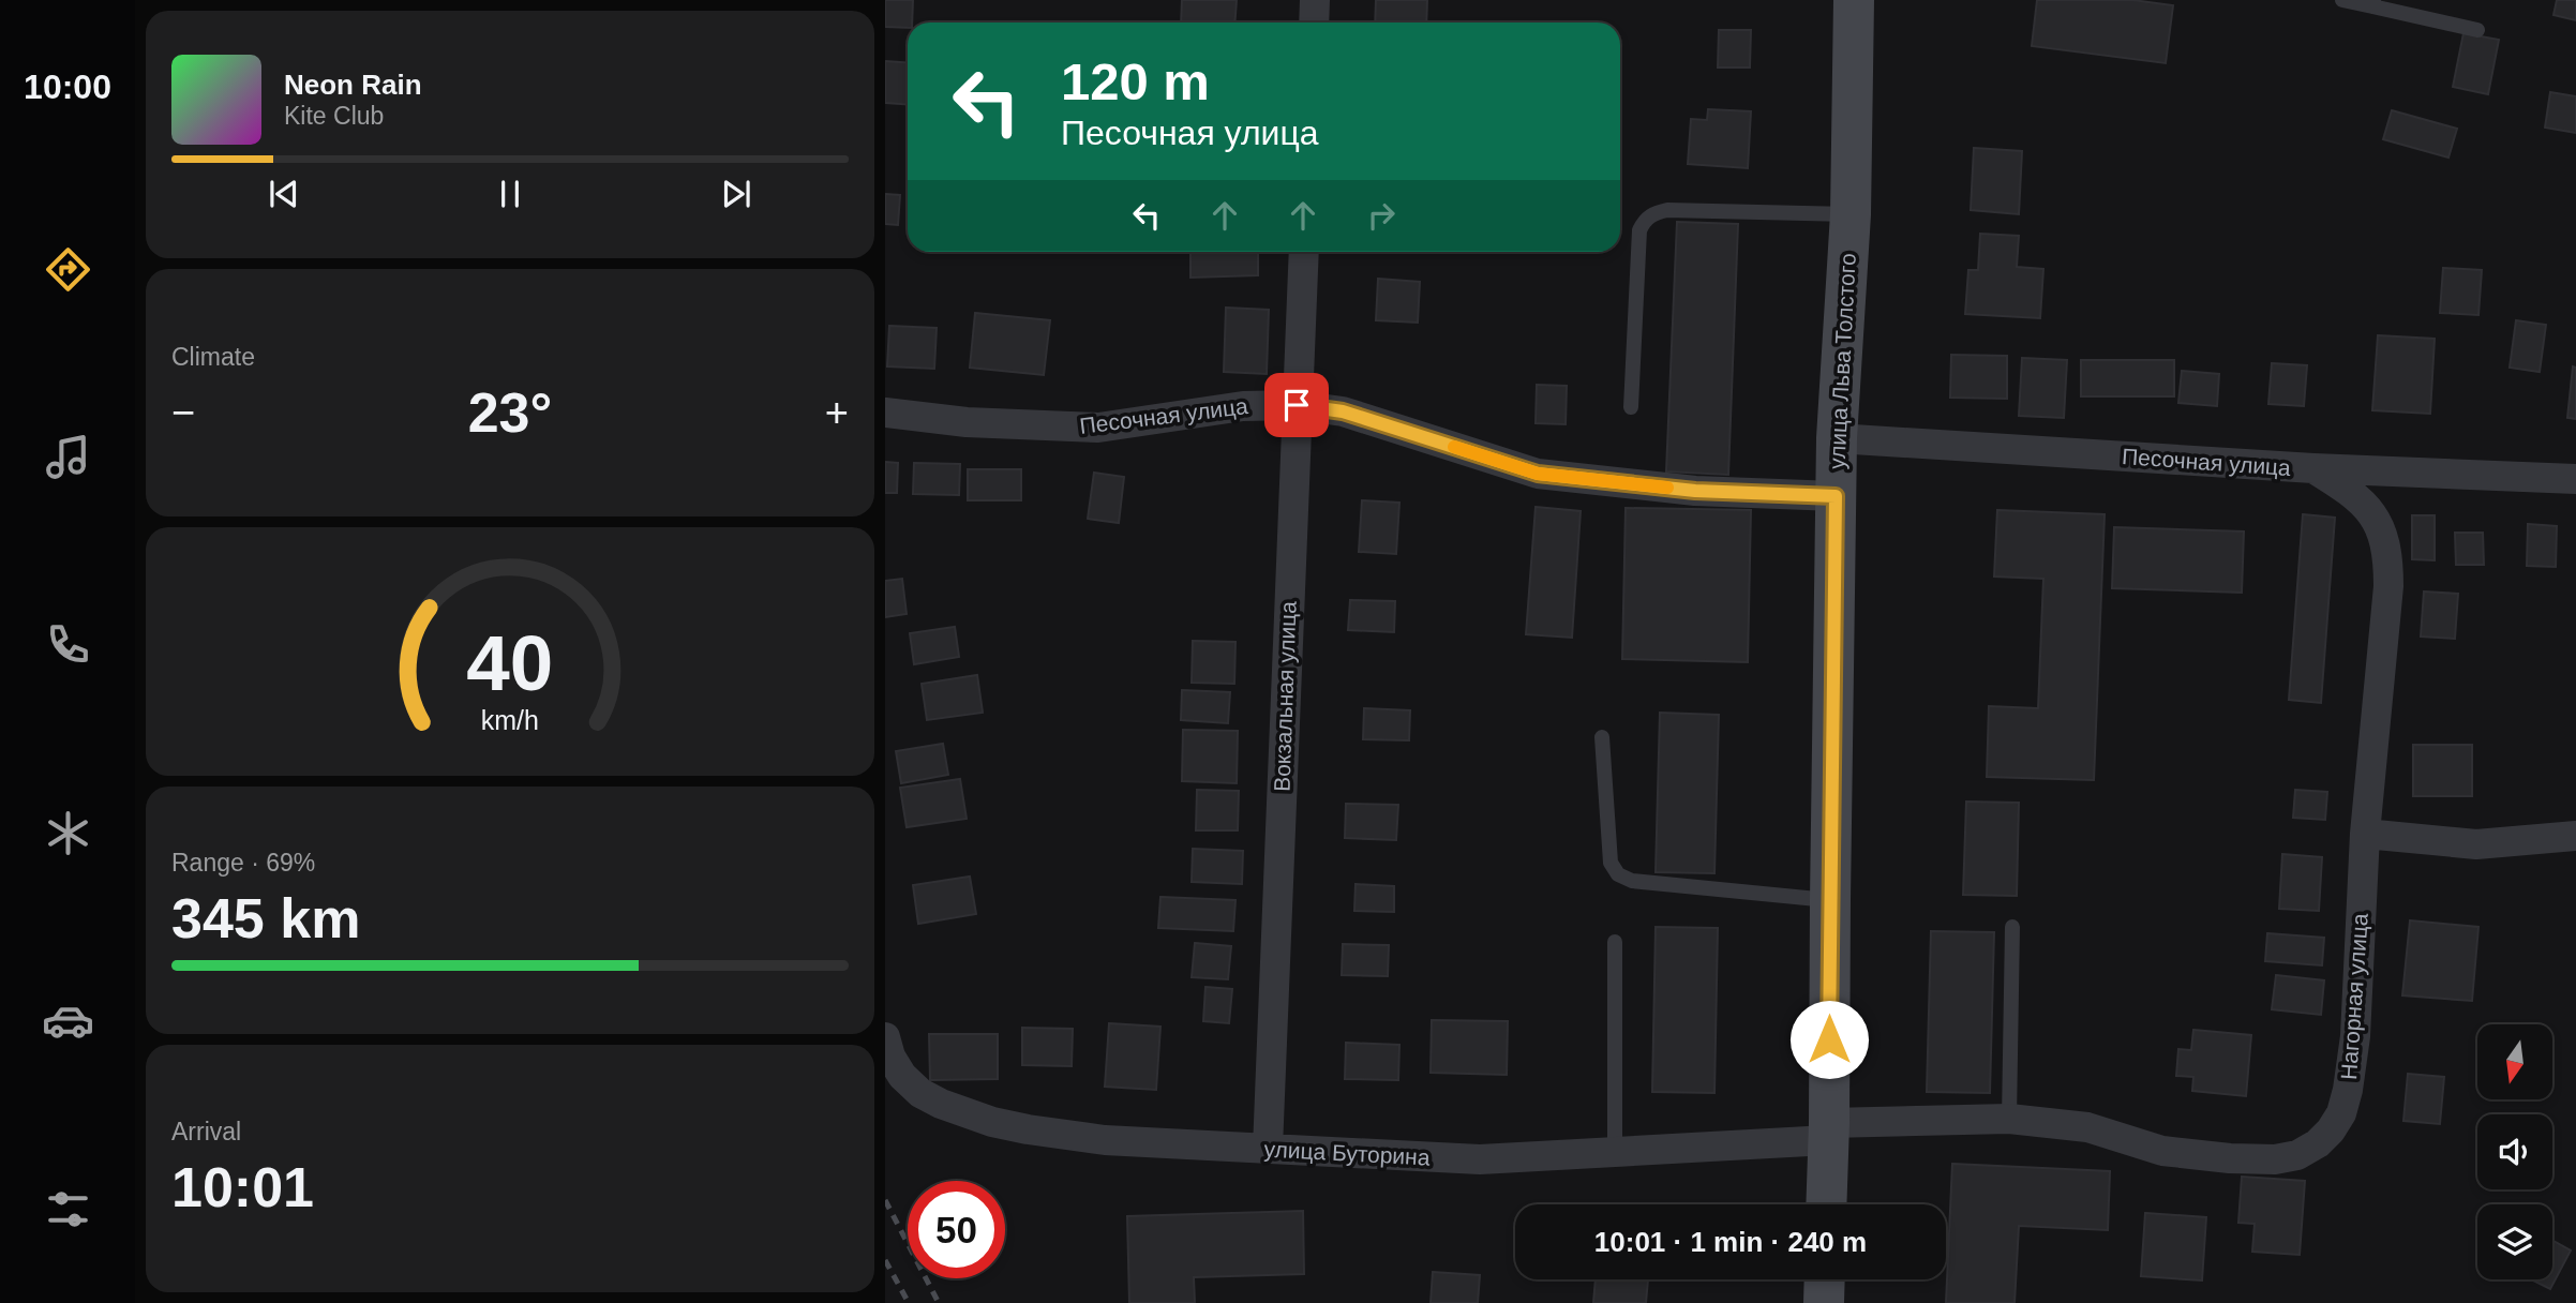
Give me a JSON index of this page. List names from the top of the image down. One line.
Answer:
{"streets":{"main road":["улица Льва Толстого"],"street":["Песочная улица","Вокзальная улица","Нагорная улица","улица Буторина"]},"crossings":[["улица Льва Толстого","Песочная улица"],["улица Льва Толстого","Нагорная улица"],["улица Льва Толстого","улица Буторина"],["Песочная улица","Вокзальная улица"],["Песочная улица","Нагорная улица"],["Вокзальная улица","улица Буторина"],["Нагорная улица","улица Буторина"]],"north":"bottom","page":{"tabs":"10:00","turn":["120 m","Песочная улица"],"song":["Neon Rain","Kite Club"],"tile":["Climate",["Range · 69%","345 km"],["Arrival","10:01"]],"heat":["−","23°","+"],"limit":"50","trip":"10:01 · 1 min · 240 m","gauge":["40","km/h"]}}
